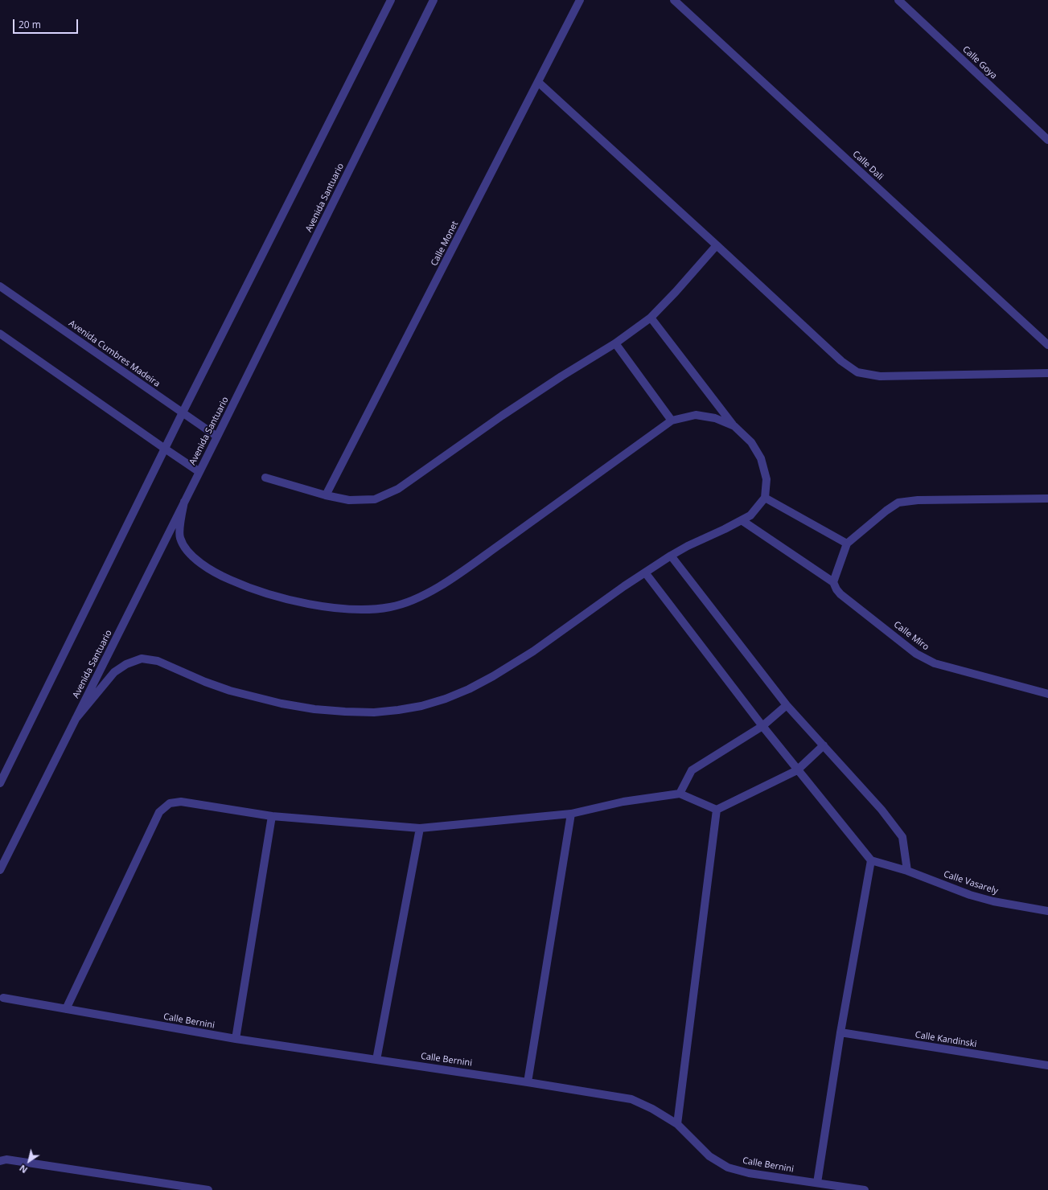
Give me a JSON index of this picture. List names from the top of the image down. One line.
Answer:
{"streets":{"street":["Calle Goya","Calle Dali","Avenida Santuario","Calle Monet","Avenida Cumbres Madeira","Calle Miro","Calle Vasarely","Calle Bernini","Calle Kandinski"]},"crossings":[["Avenida Santuario","Avenida Cumbres Madeira"]],"scale_bar":"20 m","north":"bottom left"}
